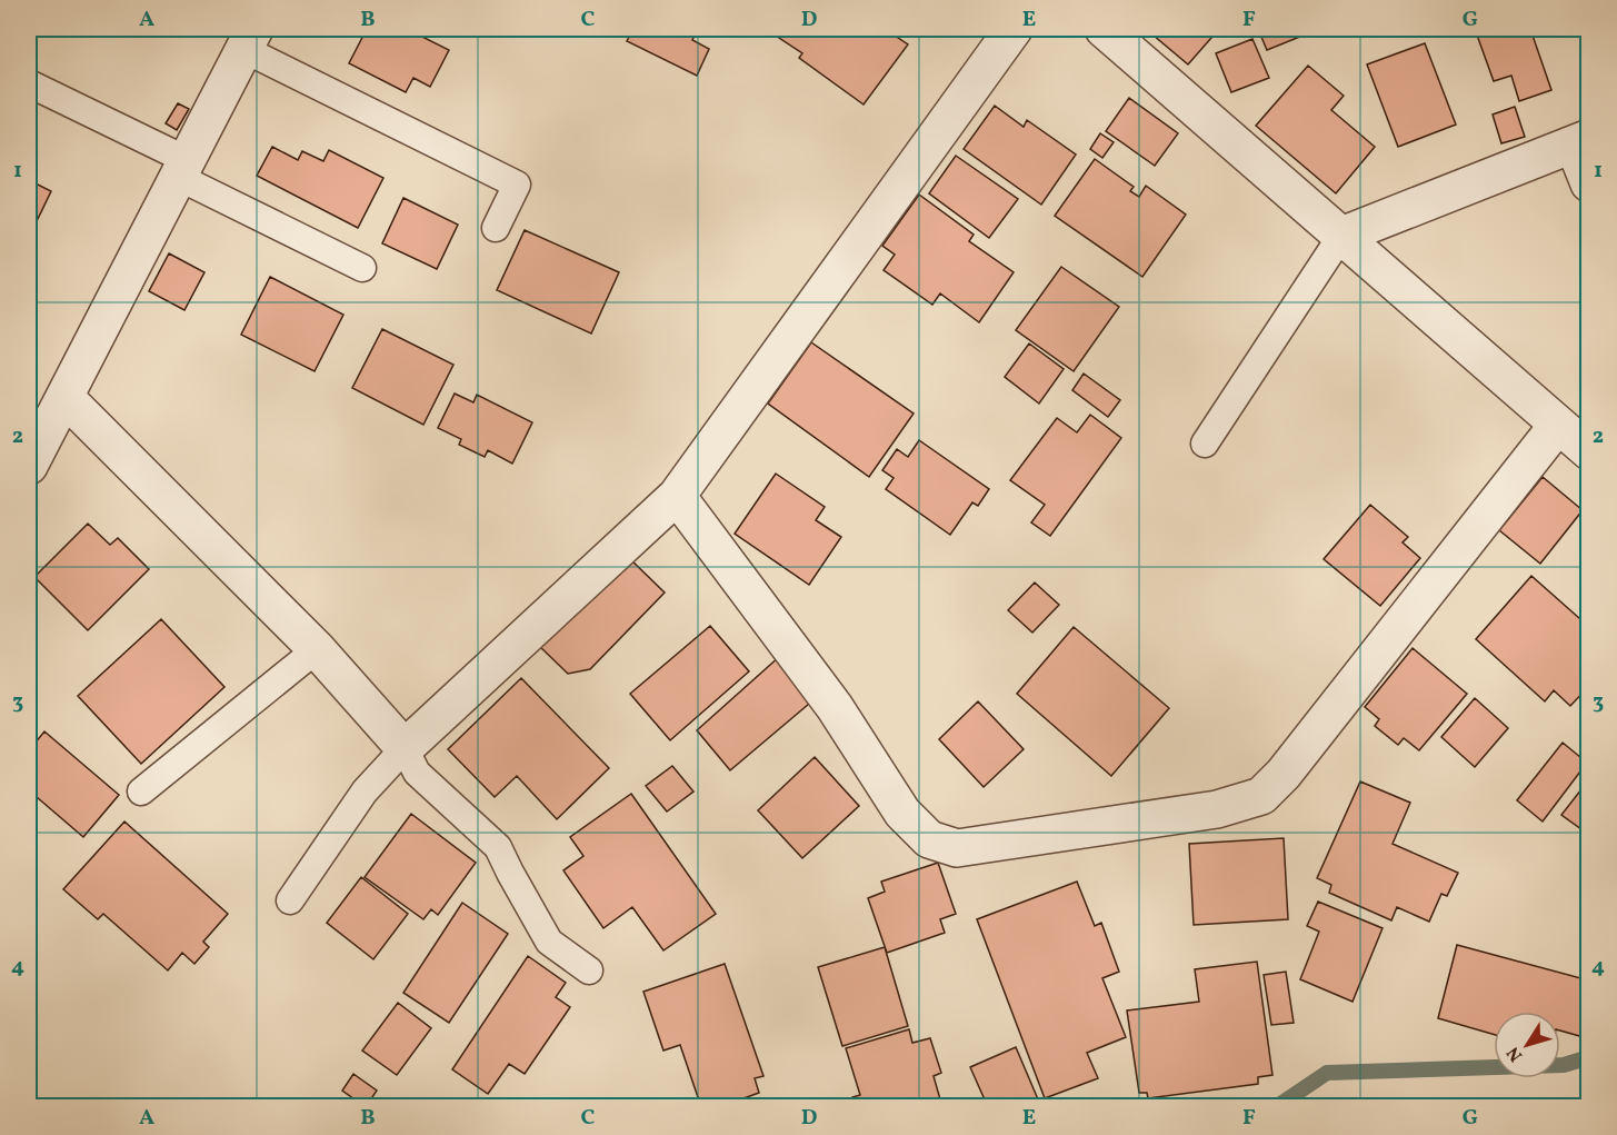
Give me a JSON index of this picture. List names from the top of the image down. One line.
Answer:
{"north":"bottom left","grid":{"columns":["A","B","C","D","E","F","G"],"rows":["1","2","3","4"]}}
